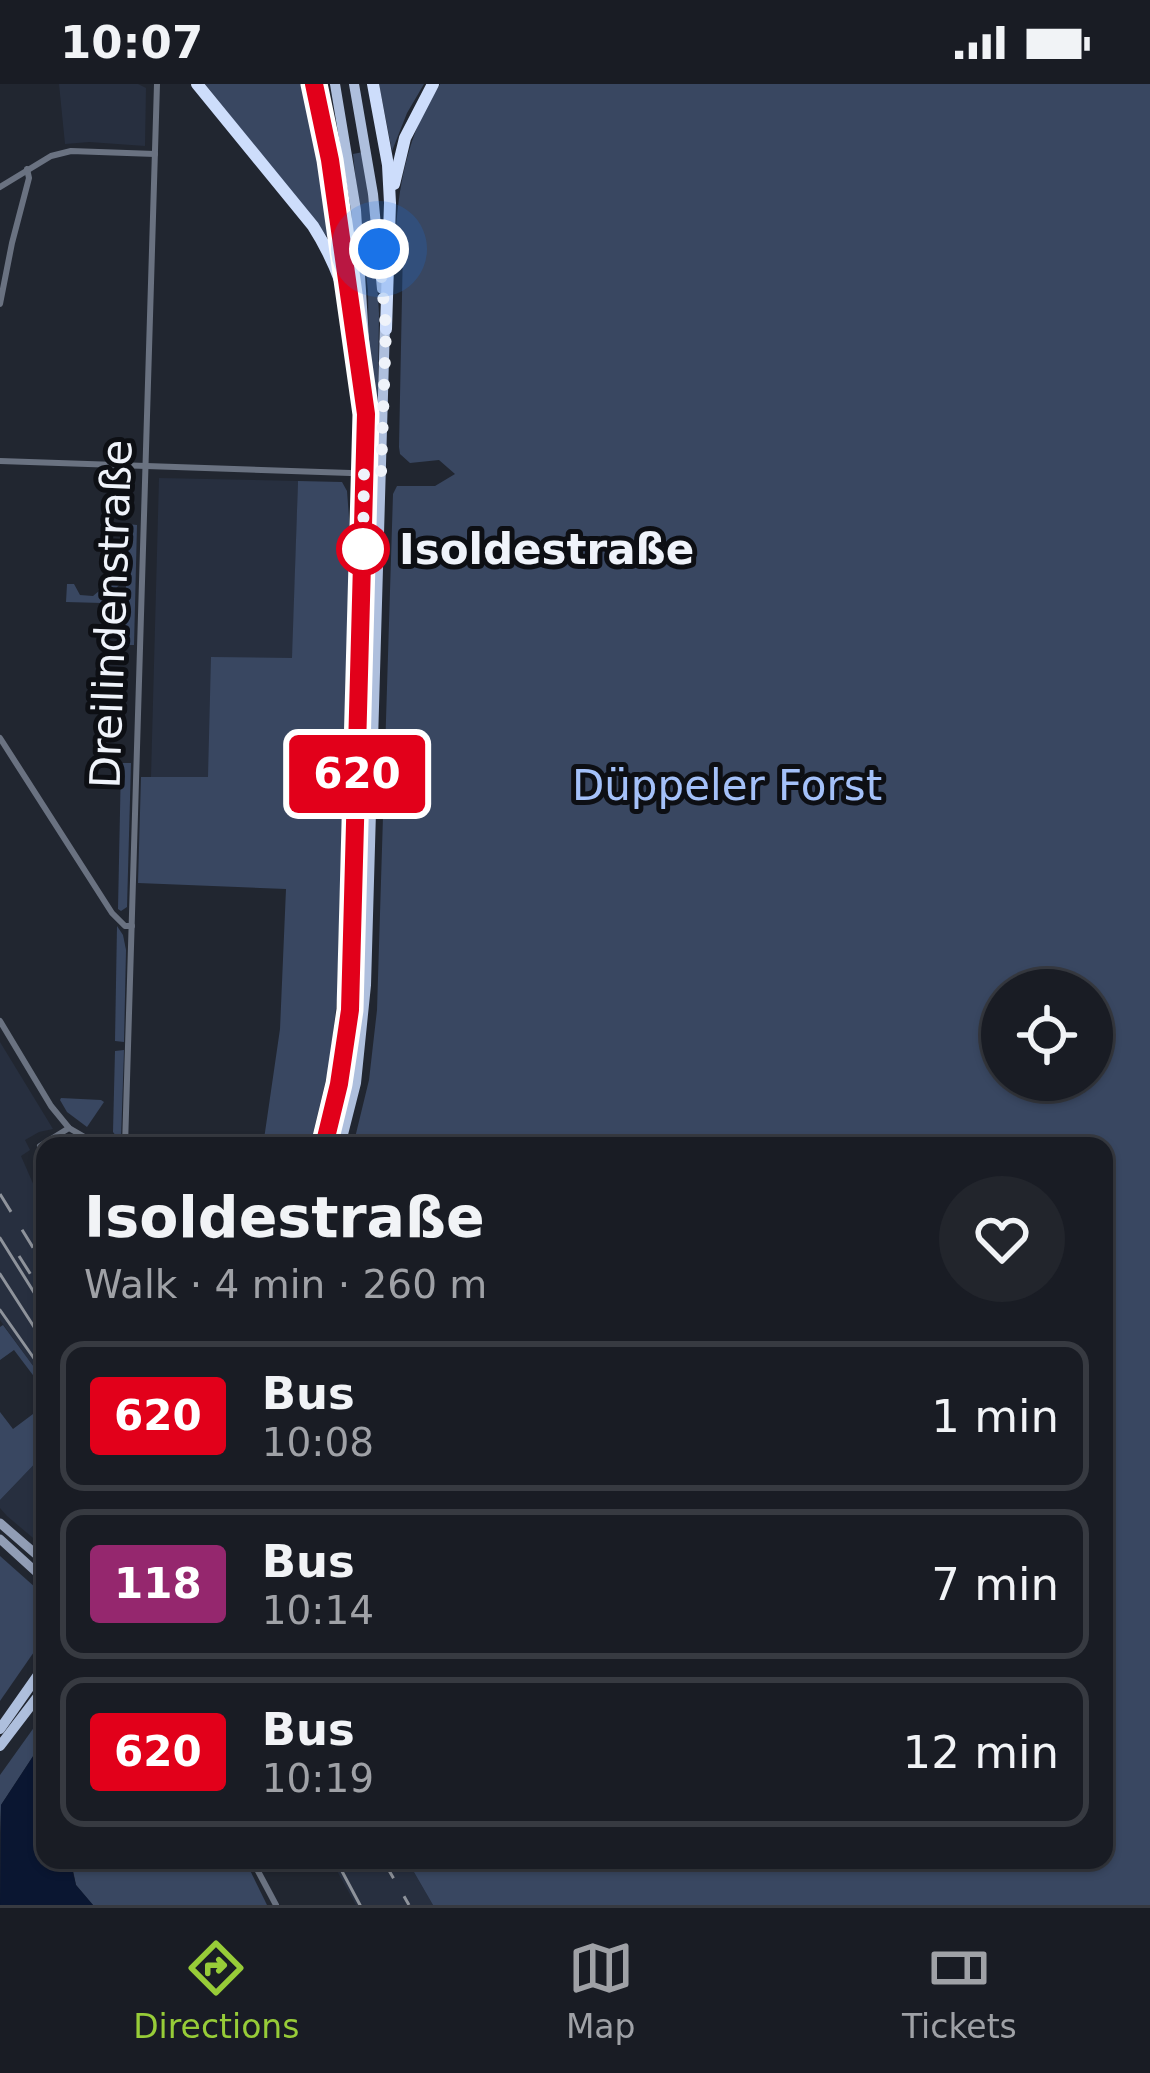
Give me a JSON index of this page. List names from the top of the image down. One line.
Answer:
{"streets":{"street":["Dreilindenstraße"]},"parks":["Düppeler Forst"],"places":["Isoldestraße"],"lines":["bus line 620"],"page":{"status":"10:07","on_map":"620","heading":["Isoldestraße","Walk · 4 min · 260 m"],"list":[{"mark":"620","name":"Bus","note":"10:08","value":"1 min"},{"mark":"118","name":"Bus","note":"10:14","value":"7 min"},{"mark":"620","name":"Bus","note":"10:19","value":"12 min"}],"tabs":["Directions","Map","Tickets"]}}
